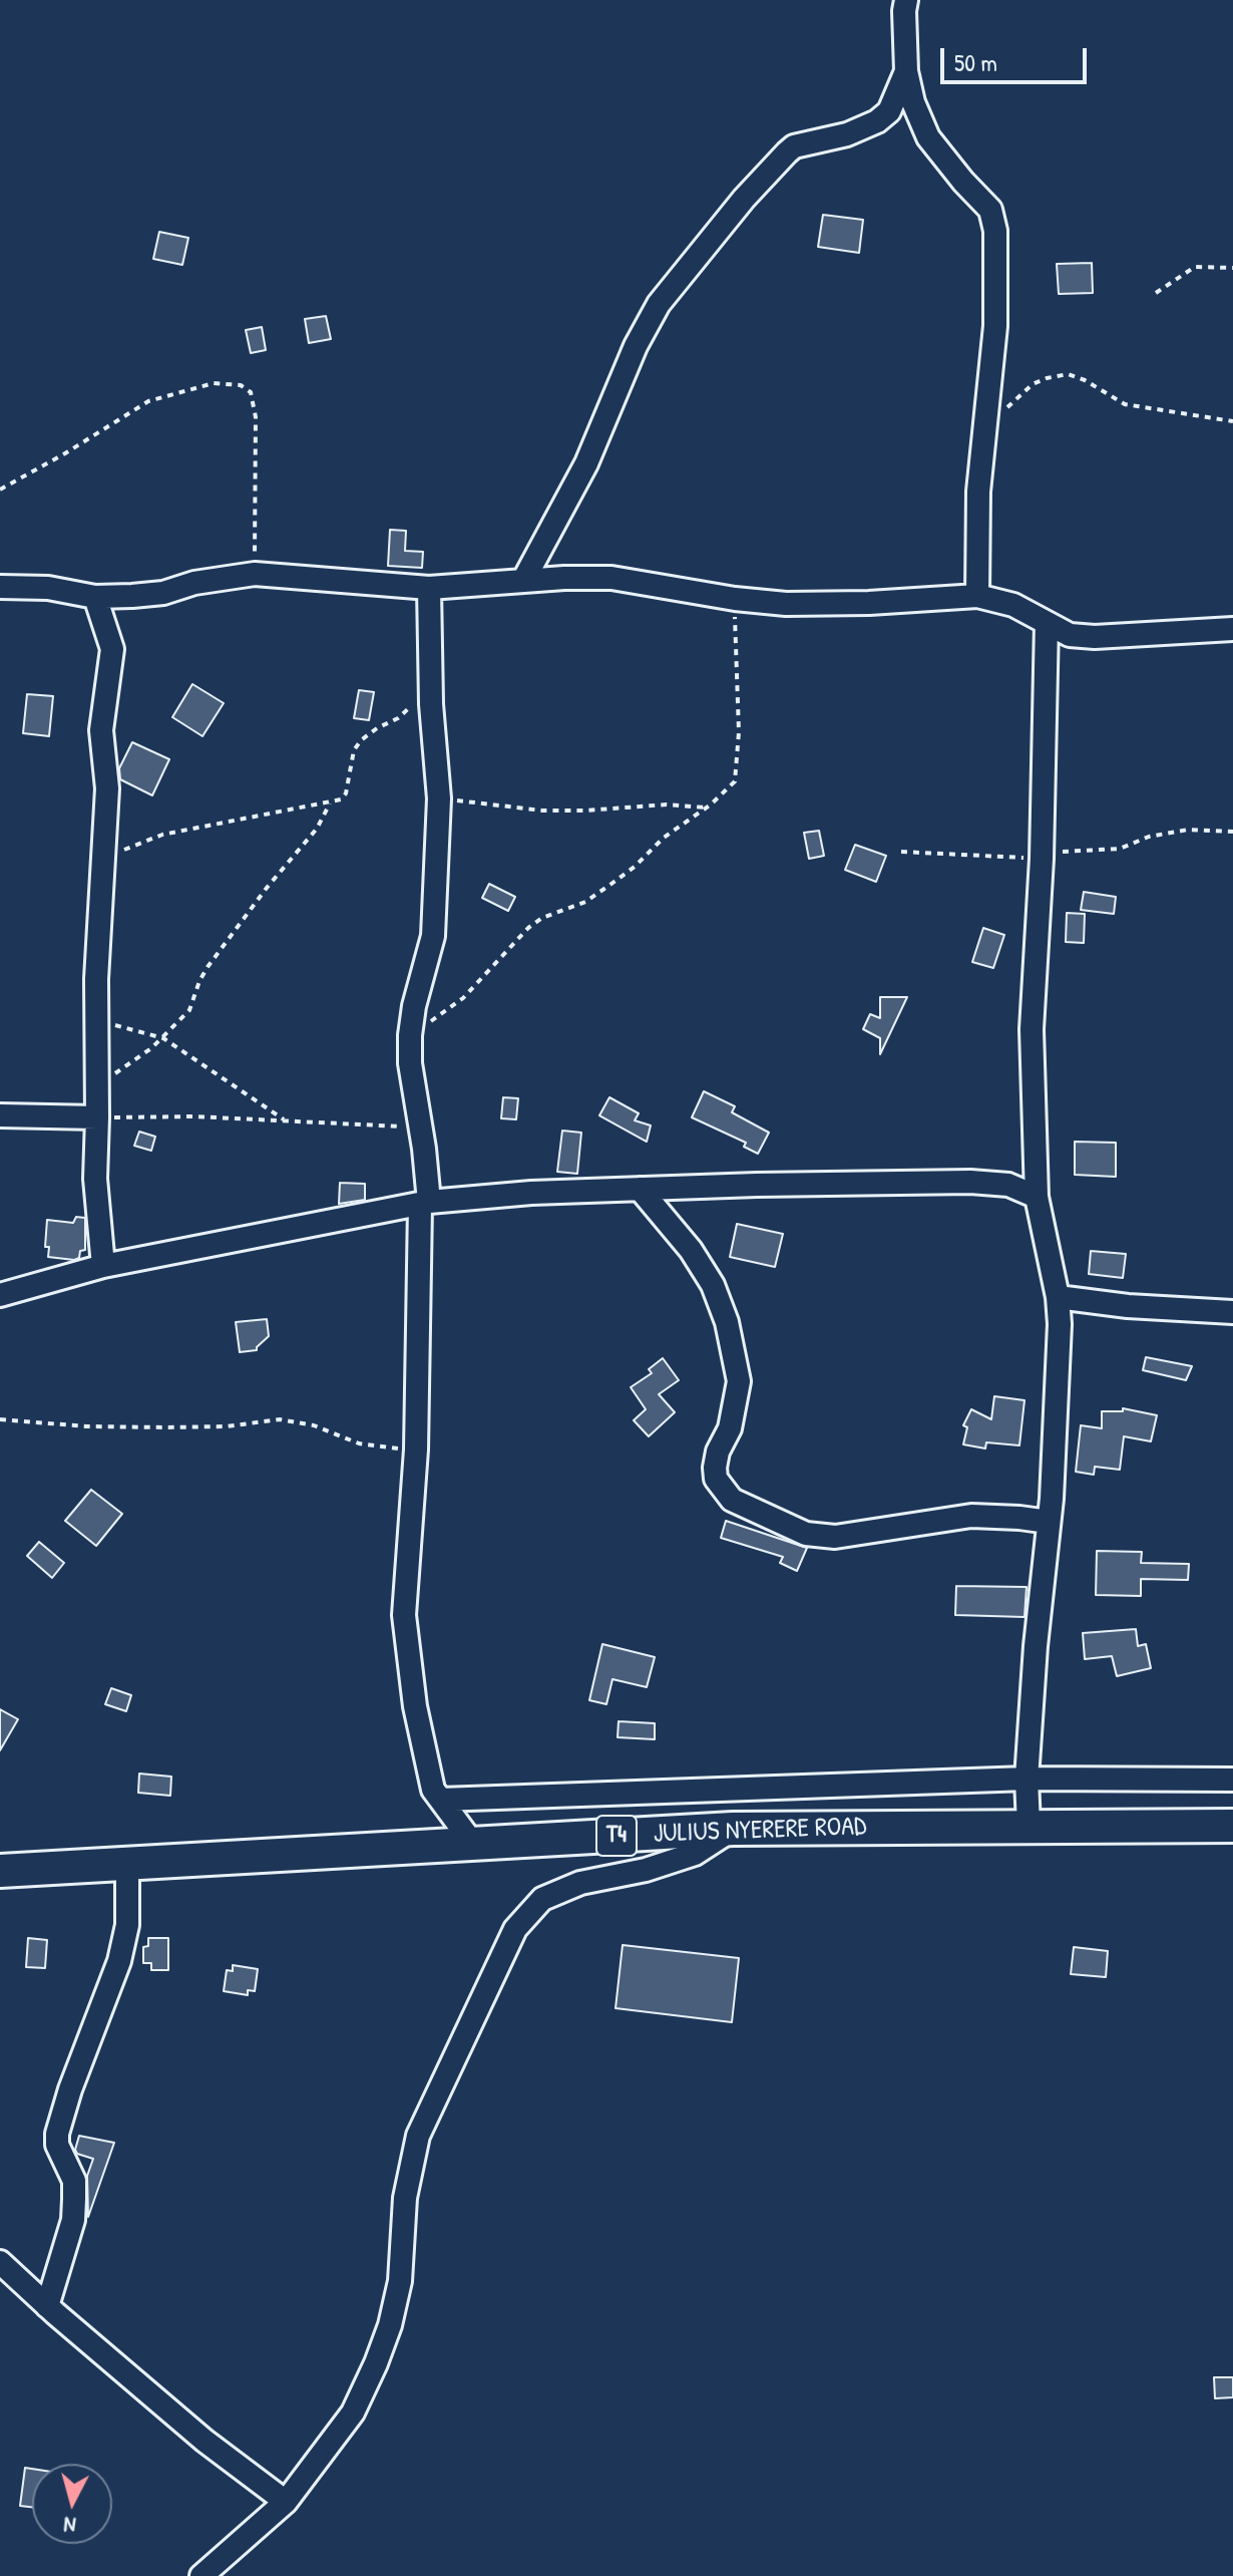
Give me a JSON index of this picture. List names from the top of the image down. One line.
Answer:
{"streets":{"highway":["JULIUS NYERERE ROAD","T4"]},"scale_bar":"50 m","north":"bottom"}
